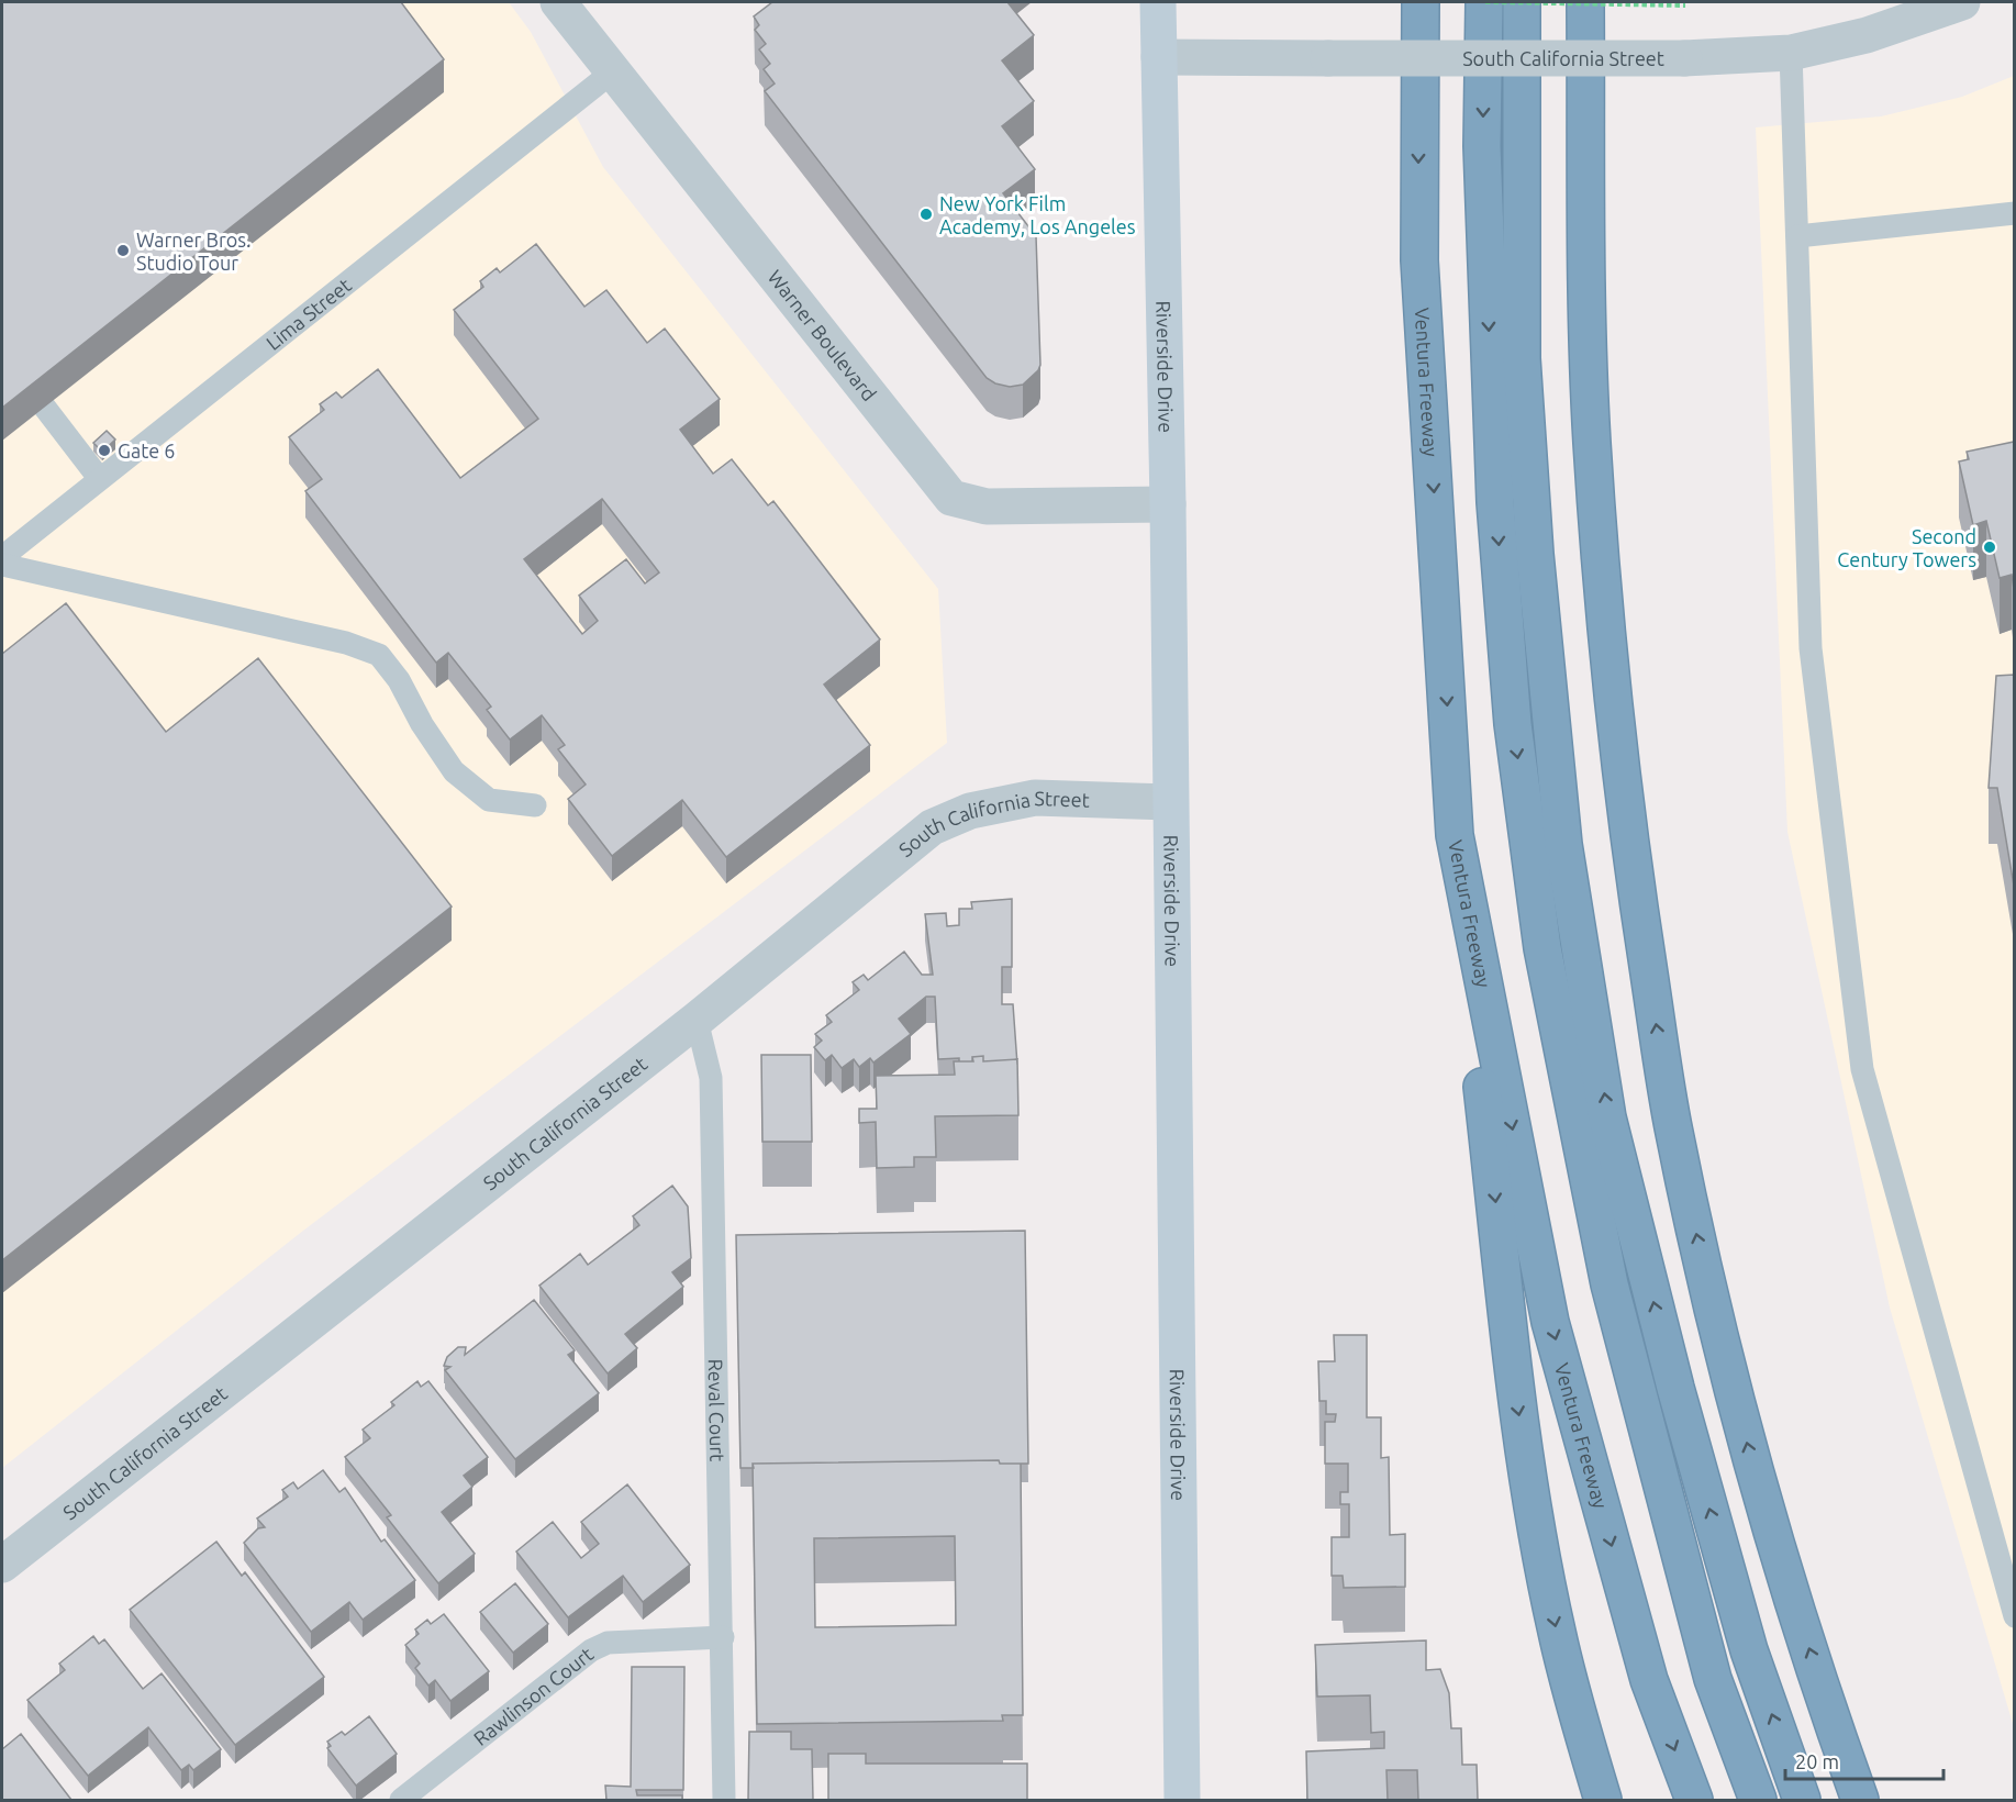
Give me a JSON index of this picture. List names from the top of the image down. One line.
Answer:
{"streets":{"highway":["Ventura Freeway"],"main road":["Riverside Drive"],"street":["South California Street","Warner Boulevard"],"lane":["Lima Street","Reval Court","Rawlinson Court"]},"crossings":[["South California Street","Riverside Drive"],["South California Street","Reval Court"],["Lima Street","Warner Boulevard"],["Warner Boulevard","Riverside Drive"],["Reval Court","Rawlinson Court"]],"places":["New York Film Academy, Los Angeles","Warner Bros. Studio Tour","Gate 6","Second Century Towers"],"scale_bar":"20 m"}
